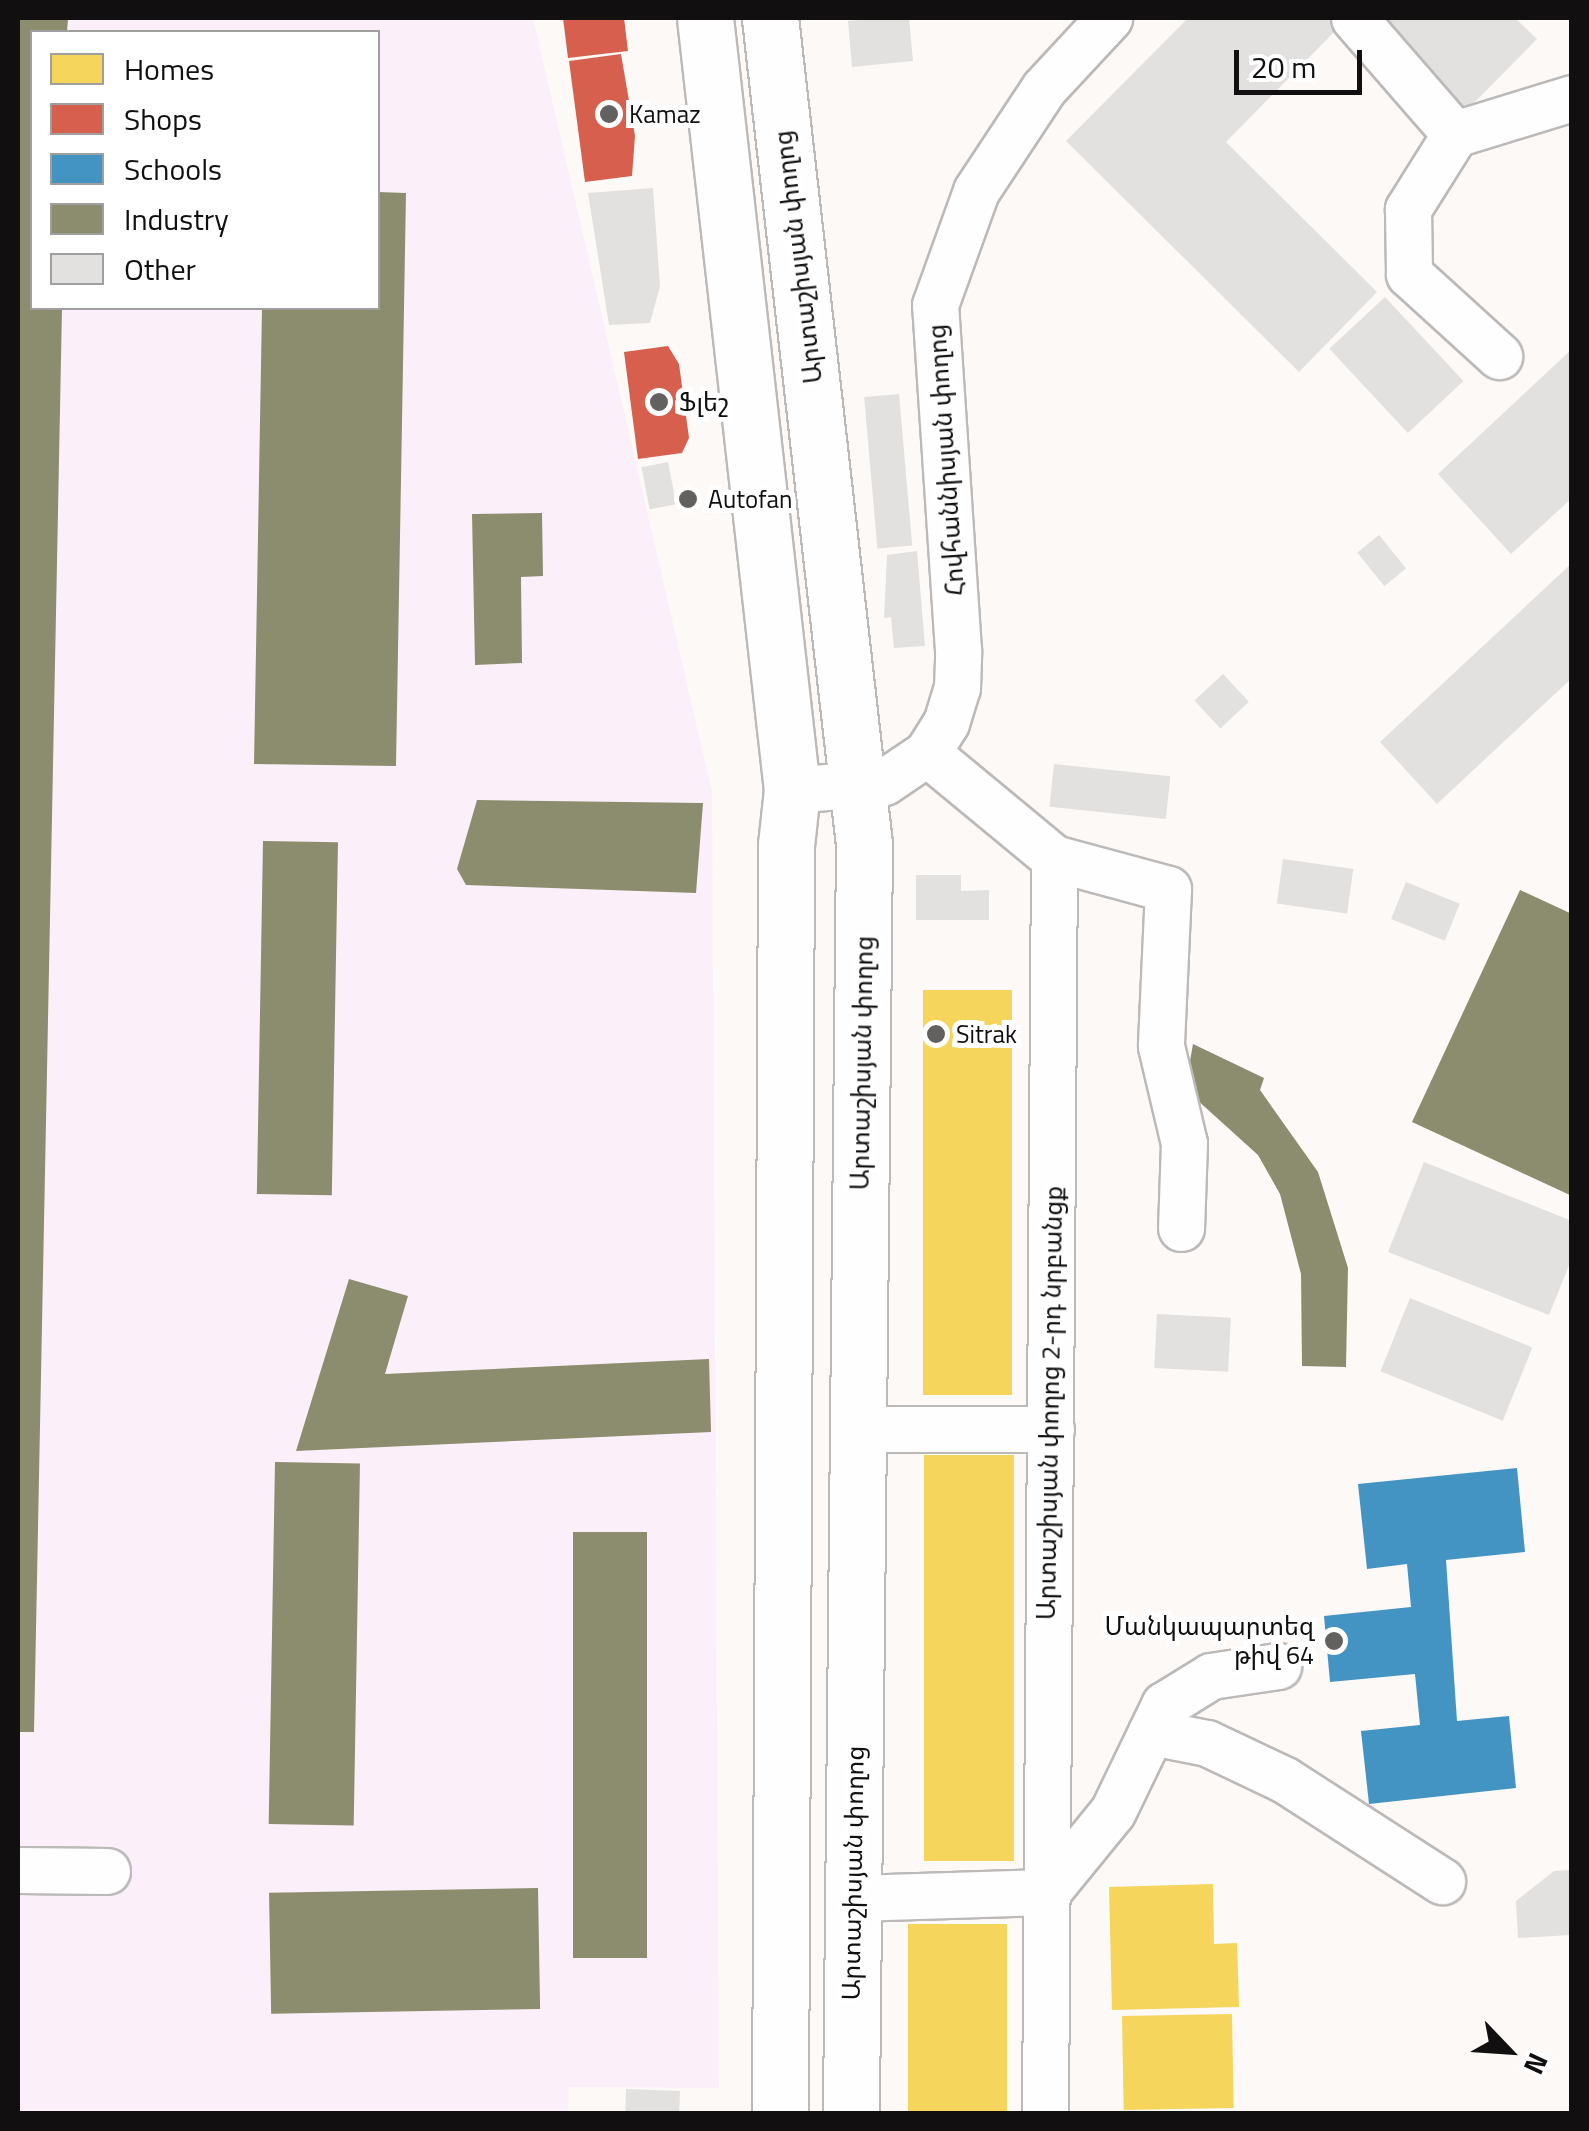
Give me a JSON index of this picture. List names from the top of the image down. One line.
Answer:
{"streets":{"main road":["Արտաշիսյան փողոց"],"street":["Հովհաննիսյան փողոց","Արտաշիսյան փողոց 2-րդ նրբանցք"]},"places":["Kamaz","Ֆլեշ","Autofan","Sitrak","Մանկապարտեզ թիվ 64"],"legend":["Homes","Shops","Schools","Industry","Other"],"scale_bar":"20 m","north":"bottom right"}
